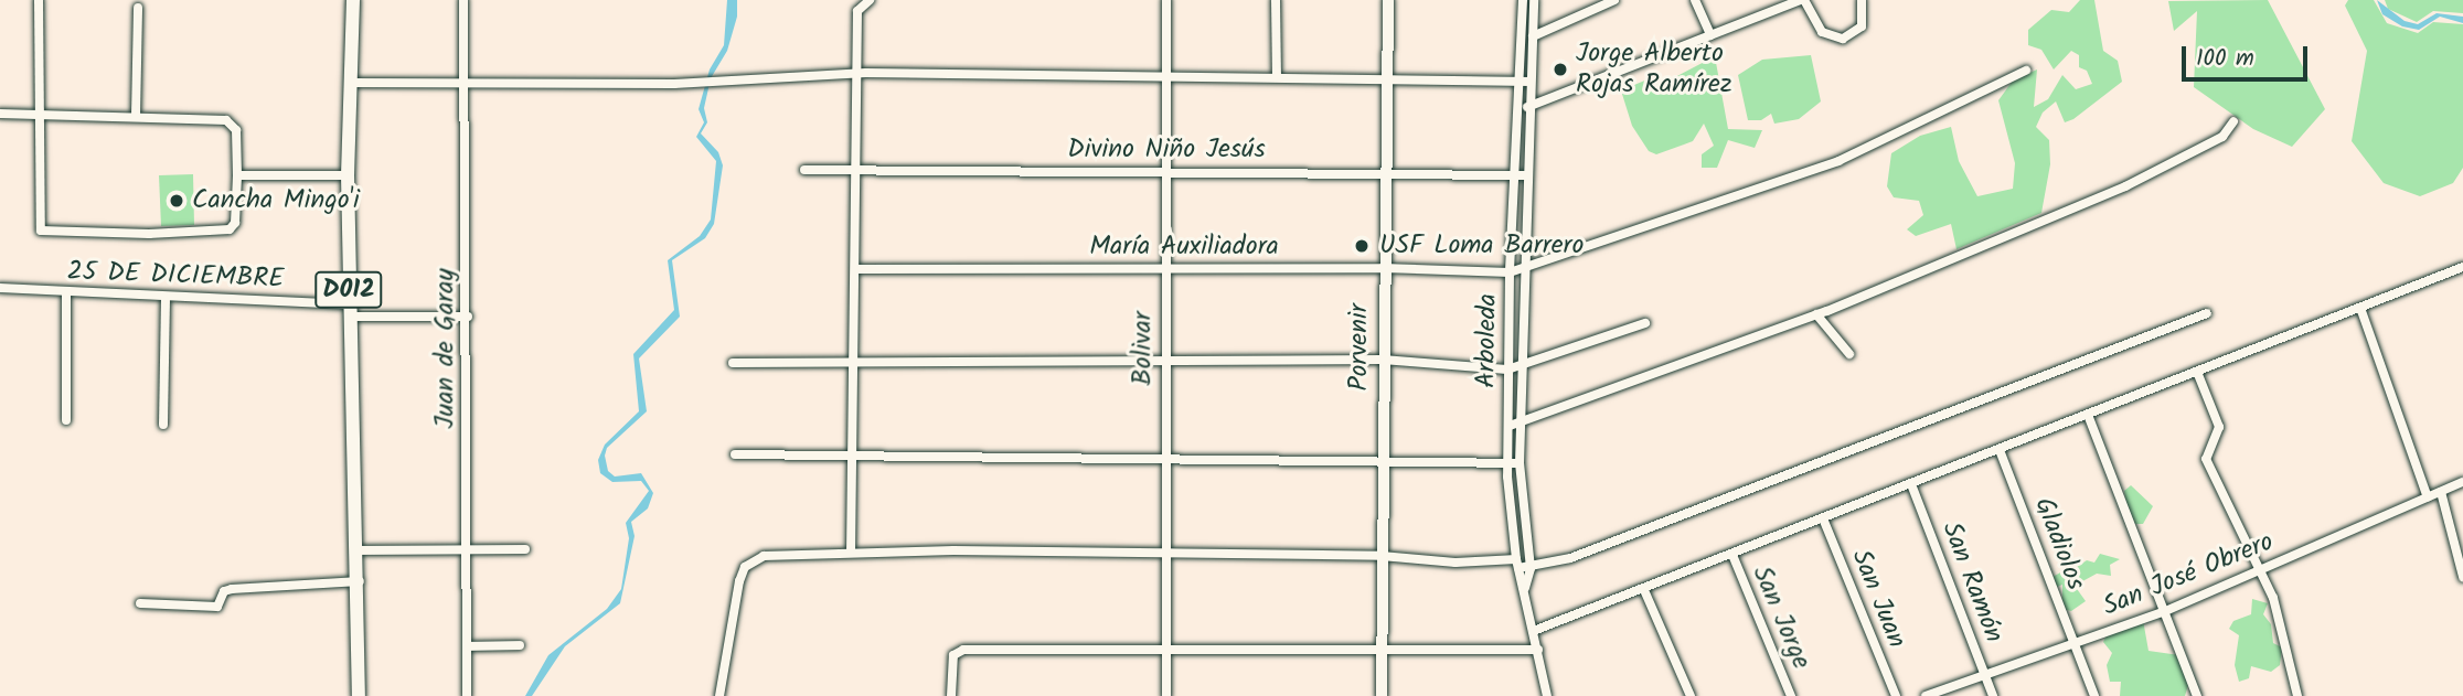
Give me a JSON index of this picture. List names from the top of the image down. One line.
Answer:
{"streets":{"main road":["D012"],"street":["Divino Niño Jesús","María Auxiliadora","25 DE DICIEMBRE","Arboleda","Porvenir","Juan de Garay","Bolivar","Gladiolos","San José Obrero","San Ramón","San Juan","San Jorge"]},"crossings":[["Divino Niño Jesús","Arboleda"],["Divino Niño Jesús","Porvenir"],["Divino Niño Jesús","Bolivar"],["María Auxiliadora","Arboleda"],["María Auxiliadora","Porvenir"],["María Auxiliadora","Bolivar"],["25 DE DICIEMBRE","D012"],["25 DE DICIEMBRE","Juan de Garay"],["Gladiolos","San José Obrero"],["San José Obrero","San Ramón"]],"places":["Jorge Alberto Rojas Ramírez","Cancha Mingo'i","USF Loma Barrero"],"scale_bar":"100 m"}
